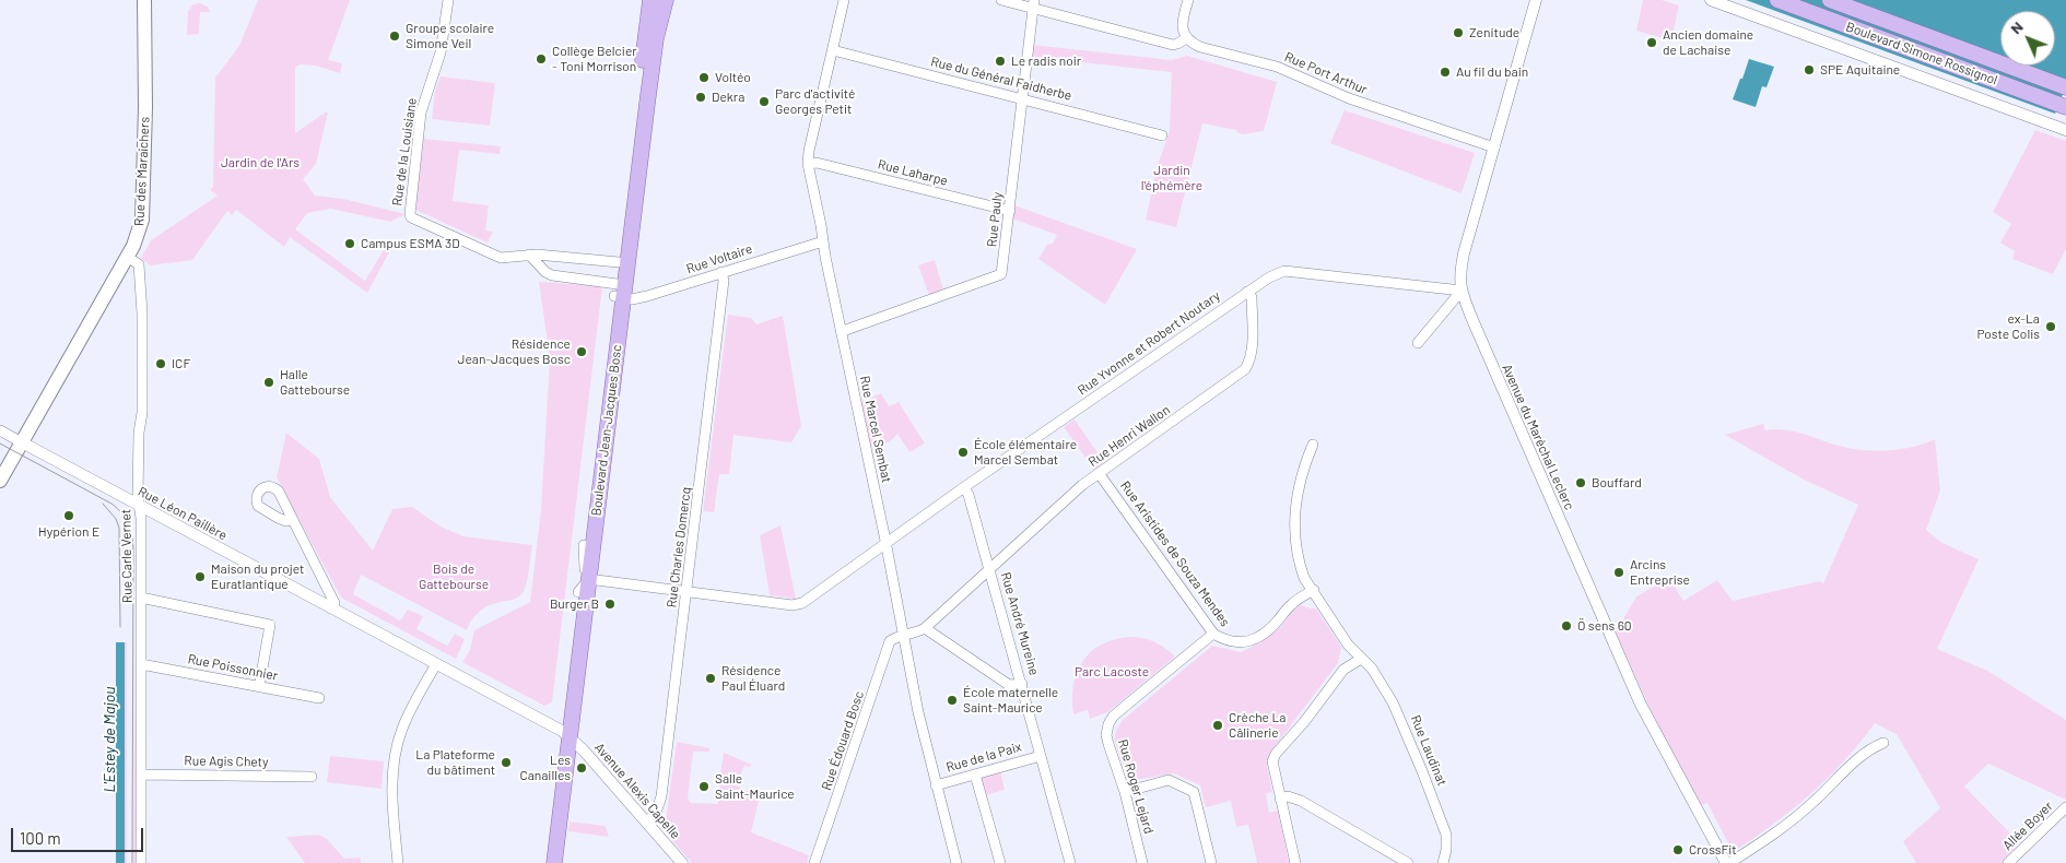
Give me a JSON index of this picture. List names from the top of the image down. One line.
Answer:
{"streets":{"main road":["Boulevard Simone Rossignol","Rue des Maraîchers","Boulevard Jean-Jacques Bosc"],"street":["Rue Port Arthur","Rue du Général Faidherbe","Rue de la Louisiane","Rue Laharpe","Rue Pauly","Rue Voltaire","Rue Yvonne et Robert Noutary","Rue Marcel Sembat","Rue Henri Wallon","Avenue du Maréchal Leclerc","Rue Léon Paillère","Rue Charles Domercq","Rue Aristides de Souza Mendes","Rue Carle Vernet","Rue André Mureine","Rue Poissonnier","Rue Édouard Bosc","Rue Laudinat","Rue de la Paix","Rue Agis Chety","Rue Roger Lejard","Avenue Alexis Capelle","Allée Boyer"]},"crossings":[["Rue Port Arthur","Avenue du Maréchal Leclerc"],["Rue du Général Faidherbe","Rue Pauly"],["Rue du Général Faidherbe","Rue Marcel Sembat"],["Rue de la Louisiane","Boulevard Jean-Jacques Bosc"],["Rue des Maraîchers","Rue Léon Paillère"],["Rue des Maraîchers","Rue Carle Vernet"],["Rue Laharpe","Rue Pauly"],["Rue Laharpe","Rue Marcel Sembat"],["Rue Pauly","Rue Marcel Sembat"],["Rue Voltaire","Rue Marcel Sembat"],["Rue Voltaire","Boulevard Jean-Jacques Bosc"],["Rue Voltaire","Rue Charles Domercq"],["Rue Yvonne et Robert Noutary","Rue Marcel Sembat"],["Rue Yvonne et Robert Noutary","Boulevard Jean-Jacques Bosc"],["Rue Yvonne et Robert Noutary","Rue Henri Wallon"],["Rue Yvonne et Robert Noutary","Avenue du Maréchal Leclerc"],["Rue Yvonne et Robert Noutary","Rue Charles Domercq"],["Rue Yvonne et Robert Noutary","Rue André Mureine"],["Rue Marcel Sembat","Rue Édouard Bosc"],["Rue Marcel Sembat","Rue de la Paix"],["Boulevard Jean-Jacques Bosc","Rue Léon Paillère"],["Boulevard Jean-Jacques Bosc","Avenue Alexis Capelle"],["Rue Henri Wallon","Rue Aristides de Souza Mendes"],["Rue Henri Wallon","Rue André Mureine"],["Rue Léon Paillère","Rue Carle Vernet"],["Rue Léon Paillère","Avenue Alexis Capelle"],["Rue Charles Domercq","Avenue Alexis Capelle"],["Rue Aristides de Souza Mendes","Rue Laudinat"],["Rue Aristides de Souza Mendes","Rue Roger Lejard"],["Rue Carle Vernet","Rue Poissonnier"],["Rue Carle Vernet","Rue Agis Chety"],["Rue André Mureine","Rue de la Paix"]],"water":["L'Estey de Majou"],"parks":["Jardin de l'Ars","Jardin l'éphémère","Bois de Gattebourse","Parc Lacoste"],"places":["Zenitude","Groupe scolaire Simone Veil","Ancien domaine de Lachaise","Collège Belcier - Toni Morrison","Le radis noir","SPE Aquitaine","Au fil du bain","Voltéo","Dekra","Parc d'activité Georges Petit","Campus ESMA 3D","ex-La Poste Colis","Résidence Jean-Jacques Bosc","ICF","Halle Gattebourse","École élémentaire Marcel Sembat","Bouffard","Hypérion E","Arcins Entreprise","Maison du projet Euratlantique","Burger B","Ö sens 60","Résidence Paul Éluard","École maternelle Saint-Maurice","Crèche La Câlinerie","La Plateforme du bâtiment","Les Canailles","Salle Saint-Maurice","CrossFit"],"scale_bar":"100 m","north":"top left"}
